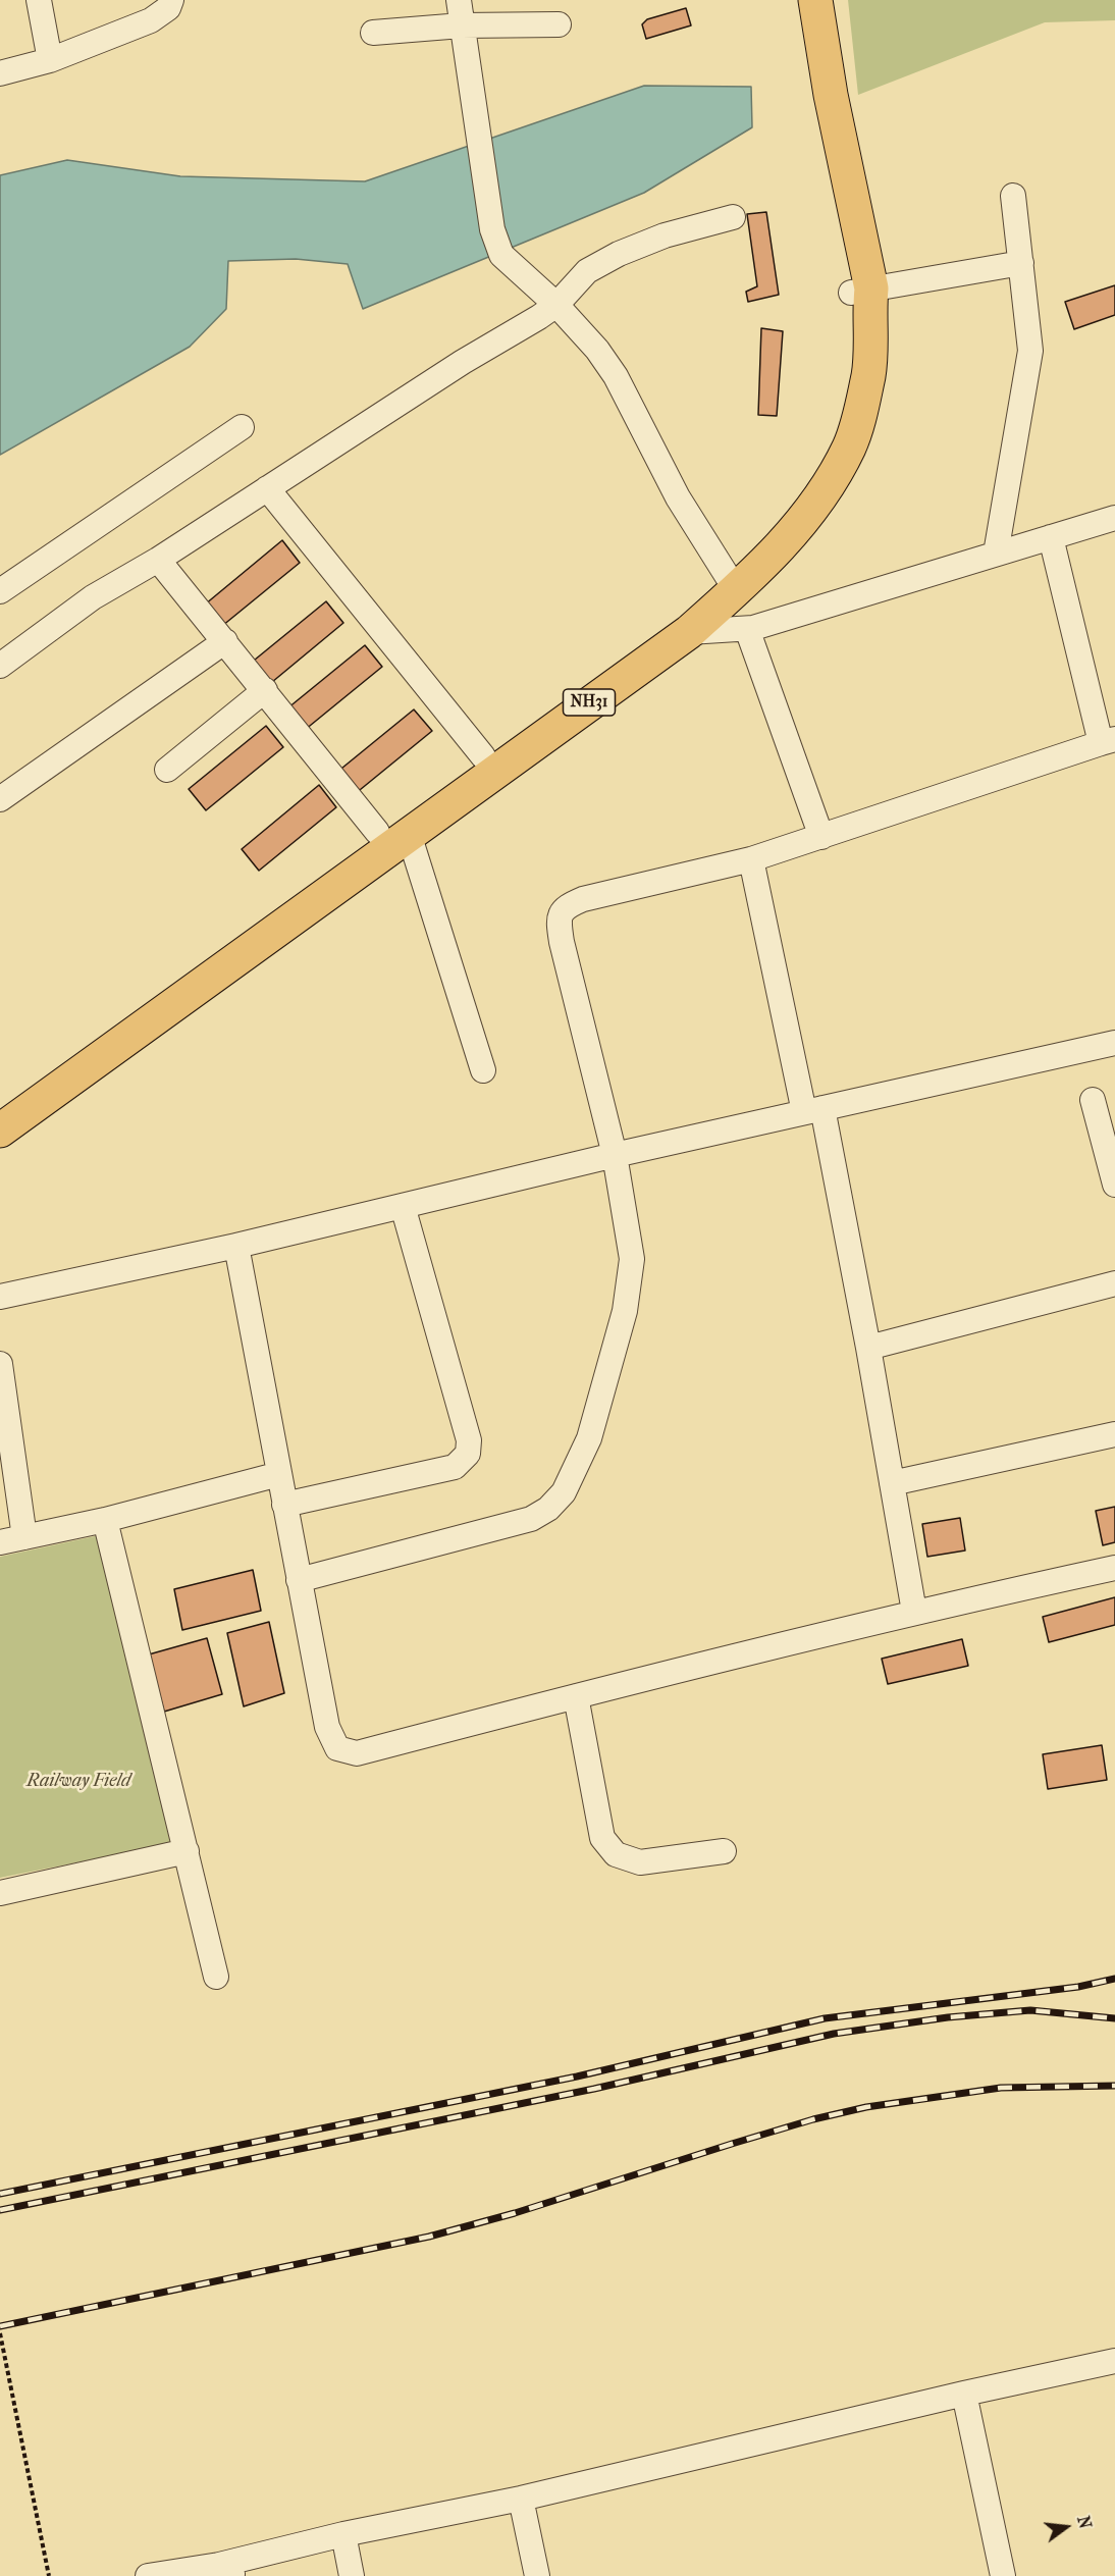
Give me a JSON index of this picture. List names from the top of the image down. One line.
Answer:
{"streets":{"highway":["NH31"]},"parks":["Railway Field"],"north":"right"}
